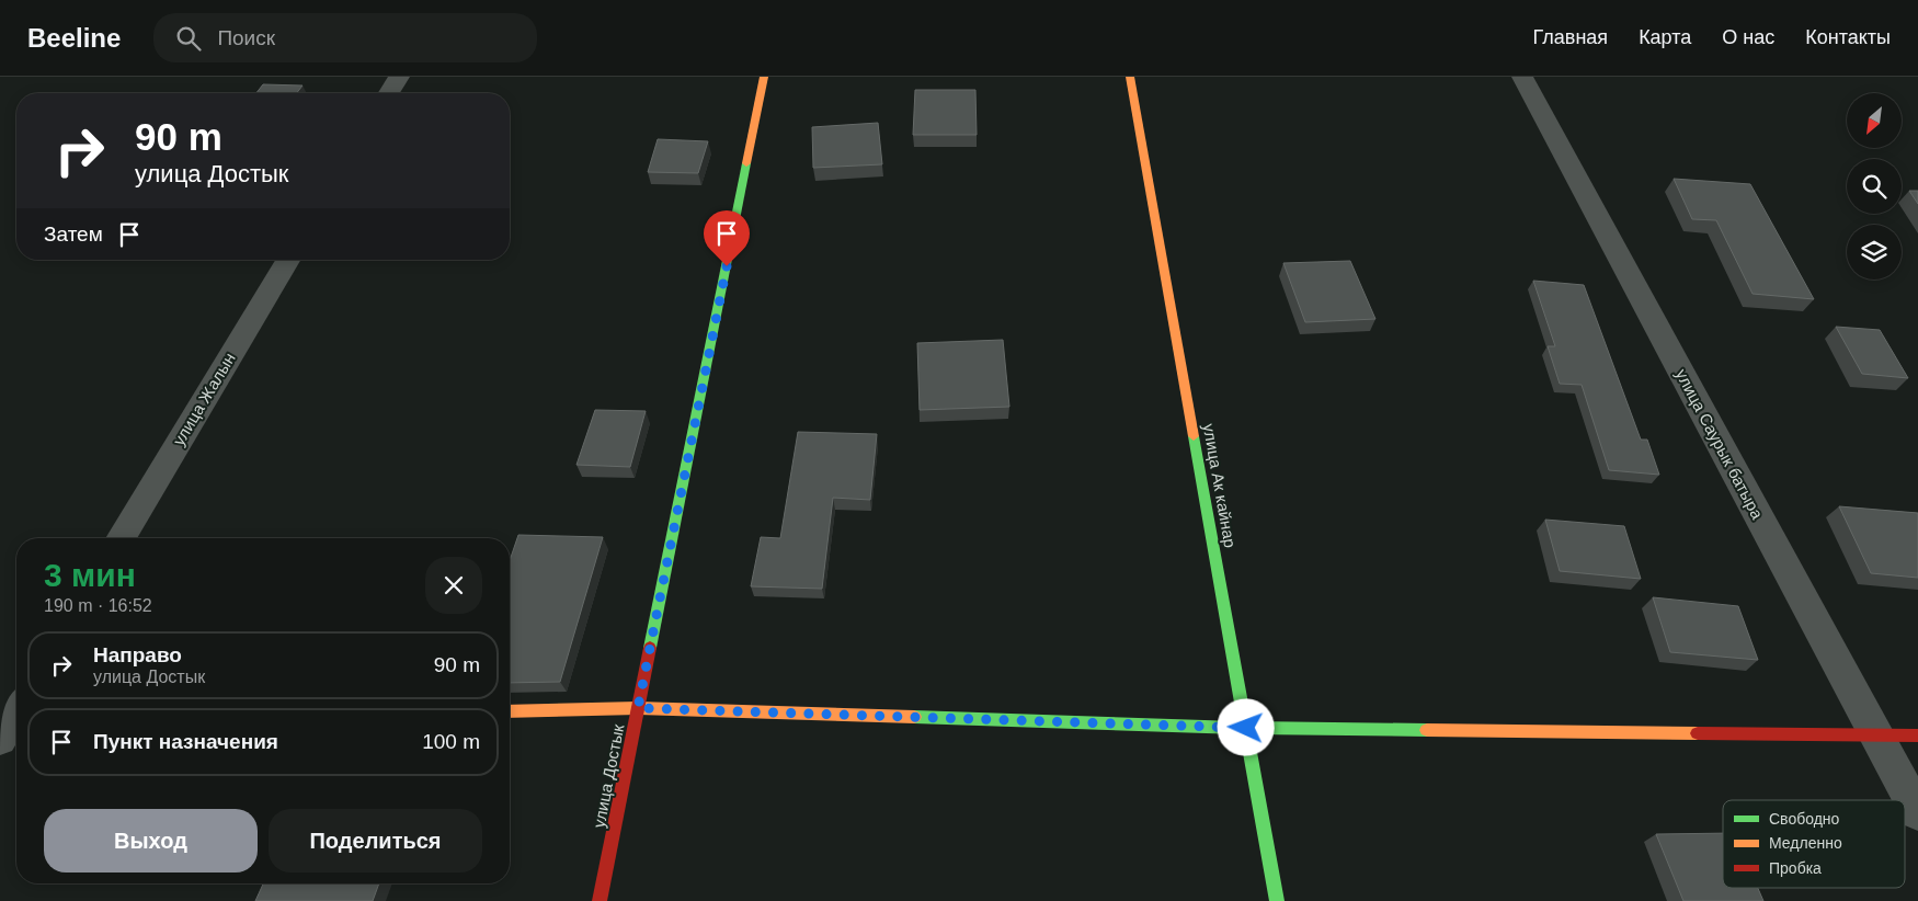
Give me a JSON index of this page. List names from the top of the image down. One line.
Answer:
{"streets":{"street":["улица Жалын","улица Саурык батыра","улица Ак кайнар","улица Достык"]},"legend":["Свободно","Медленно","Пробка"],"north":"bottom left","page":{"header":"Beeline","search":"Поиск","nav":["Главная","Карта","О нас","Контакты"],"turn":["90 m","улица Достык"],"then":"Затем","heading":["3 мин","190 m · 16:52"],"list":[{"name":"Направо","note":"улица Достык","value":"90 m"},{"name":"Пункт назначения","value":"100 m"}],"buttons":["Выход","Поделиться"]}}
